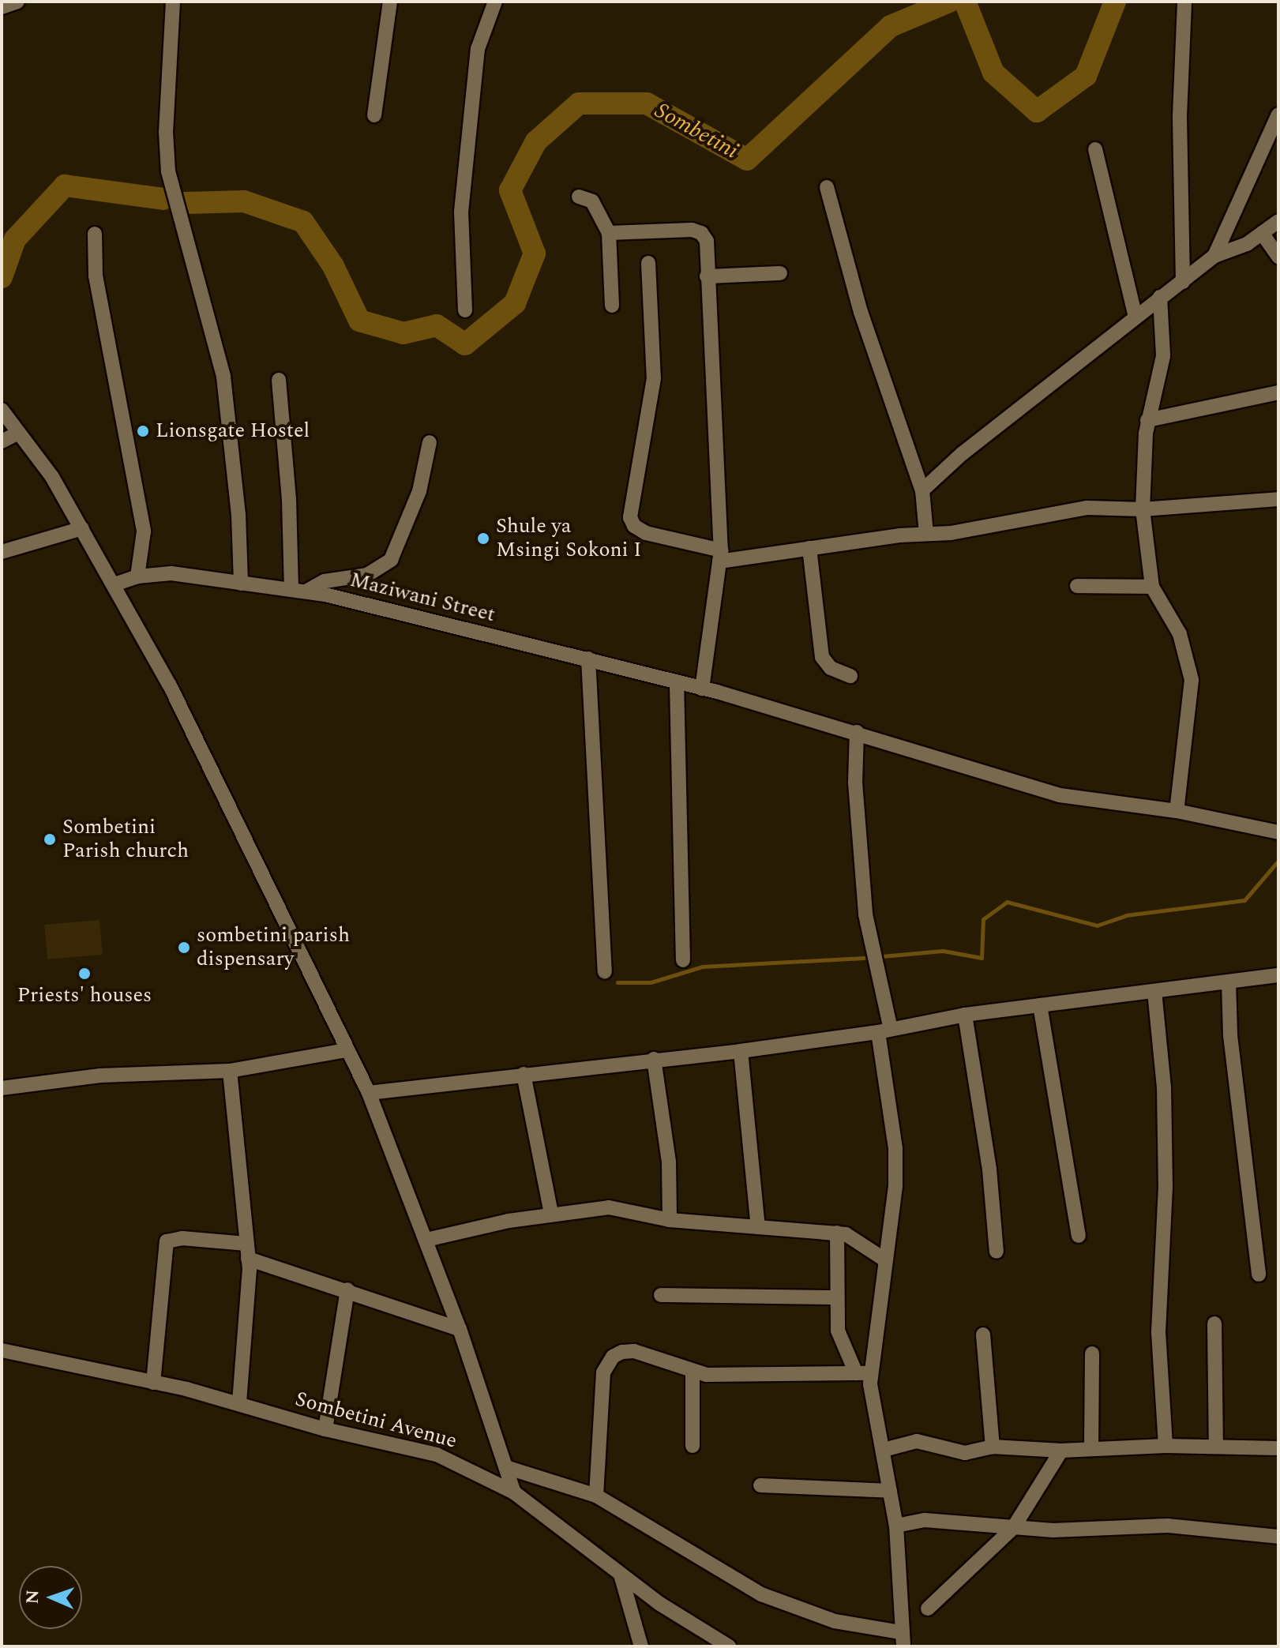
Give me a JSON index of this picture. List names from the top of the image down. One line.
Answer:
{"streets":{"street":["Maziwani Street","Sombetini Avenue"]},"water":["Sombetini"],"places":["Lionsgate Hostel","Shule ya Msingi Sokoni I","Sombetini Parish church","sombetini parish dispensary","Priests' houses"],"north":"left"}
